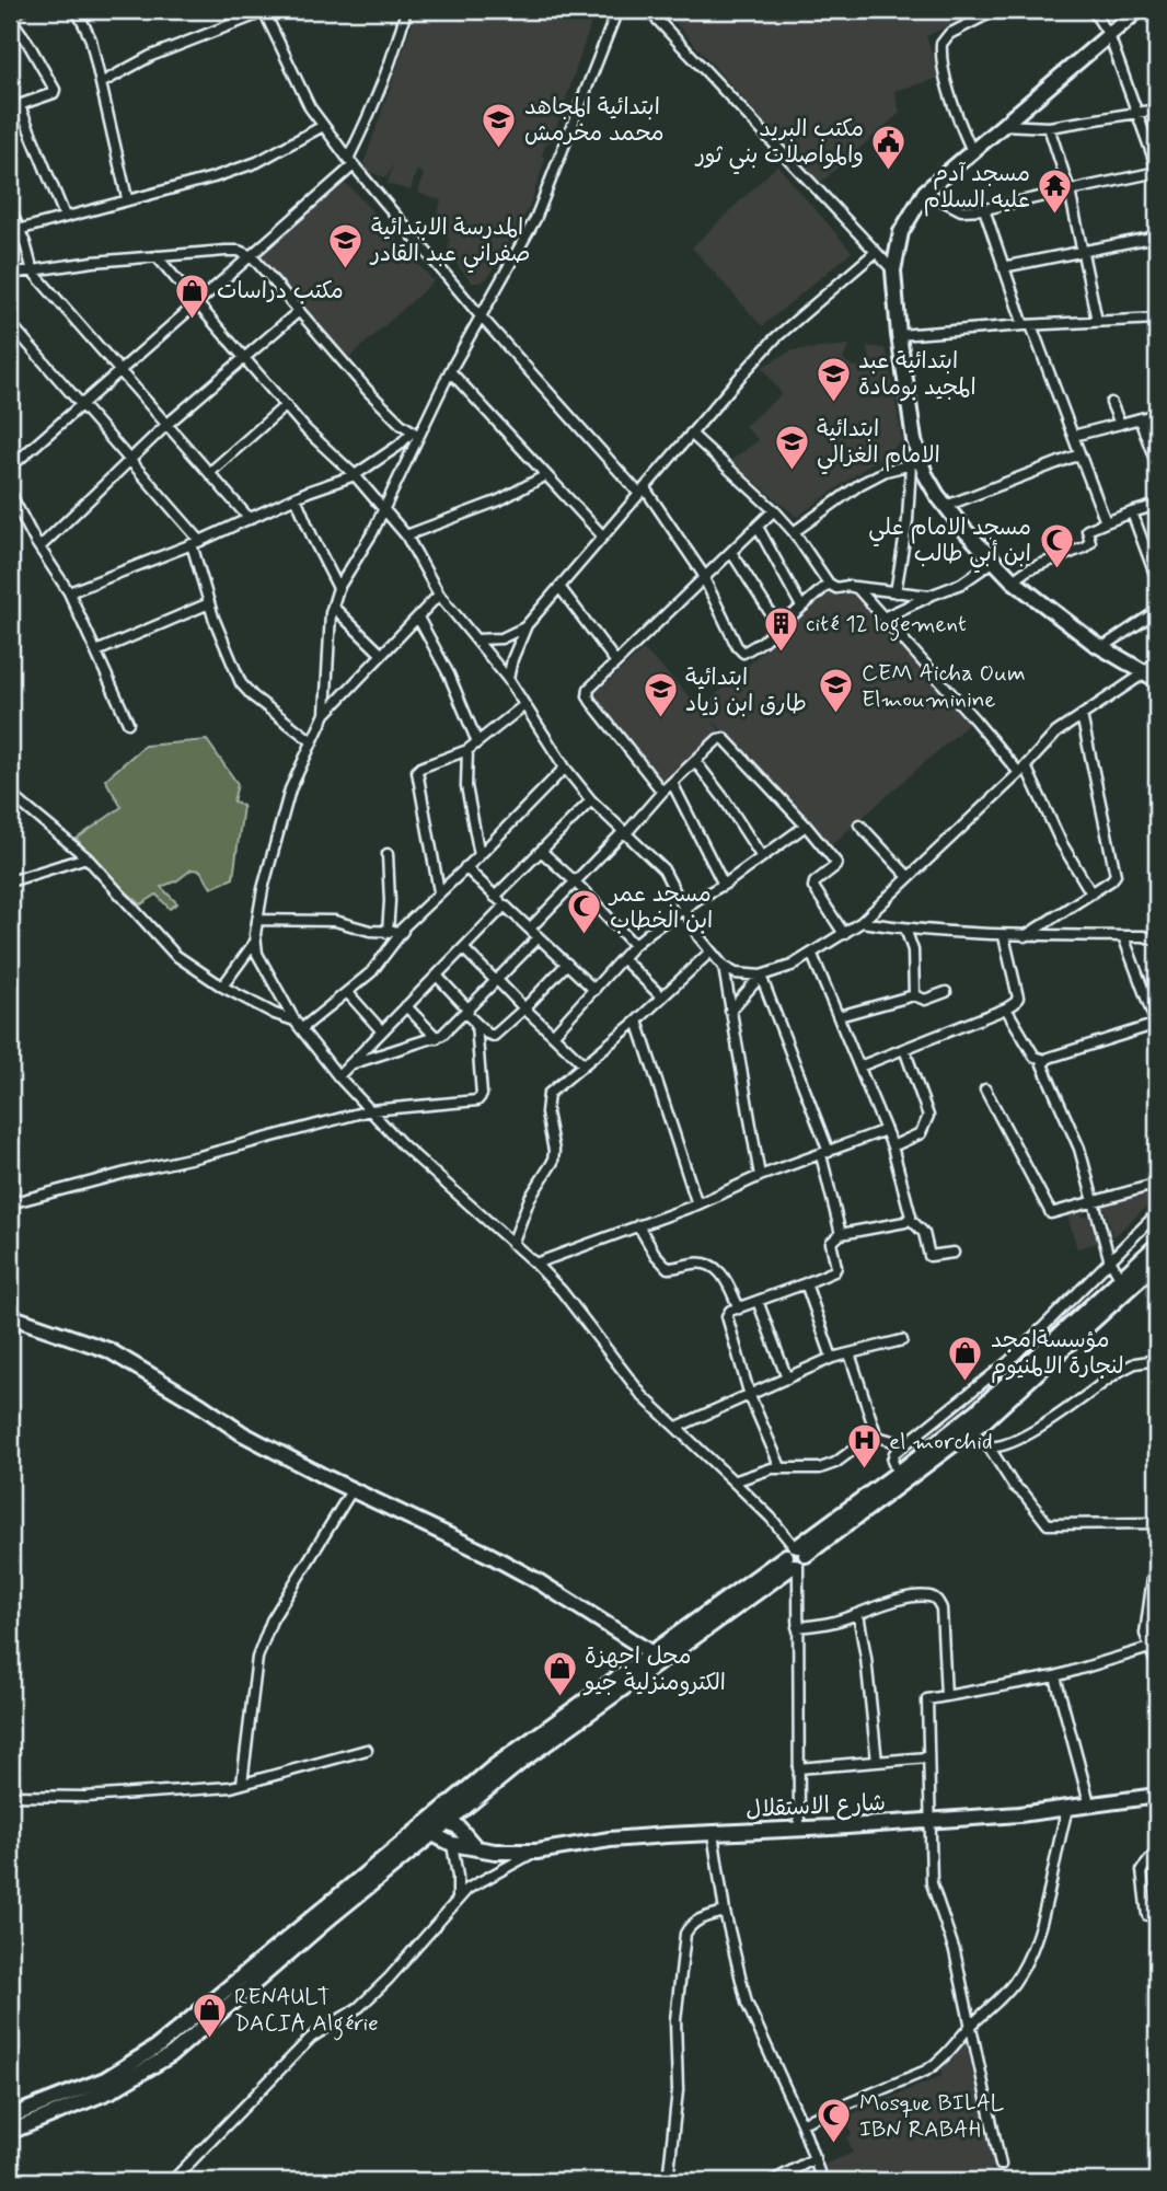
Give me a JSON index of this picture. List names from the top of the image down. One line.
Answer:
{"streets":{"main road":["شارع الاستقلال"]},"places":{"school or university":["ابتدائية المجاهد محمد مخرمش","المدرسة الابتدائية صفراني عبد القادر","ابتدائية عبد المجيد بومادة","ابتدائية الامام الغزالي","CEM Aicha Oum Elmouminine","ابتدائية طارق ابن زياد"],"public building":["مكتب البريد والمواصلات بني ثور"],"temple":["مسجد آدم عليه السلام"],"shop":["مكتب دراسات","مؤسسةامجد لنجارة الالمنيوم","محل اجهزة الكترومنزلية جيو","RENAULT DACIA Algérie"],"mosque":["مسجد الامام علي ابن أبي طالب","مسجد عمر ابن الخطاب","Mosque BILAL IBN RABAH"],"building":["cité 12 logement"],"hospital":["el morchid"]}}
